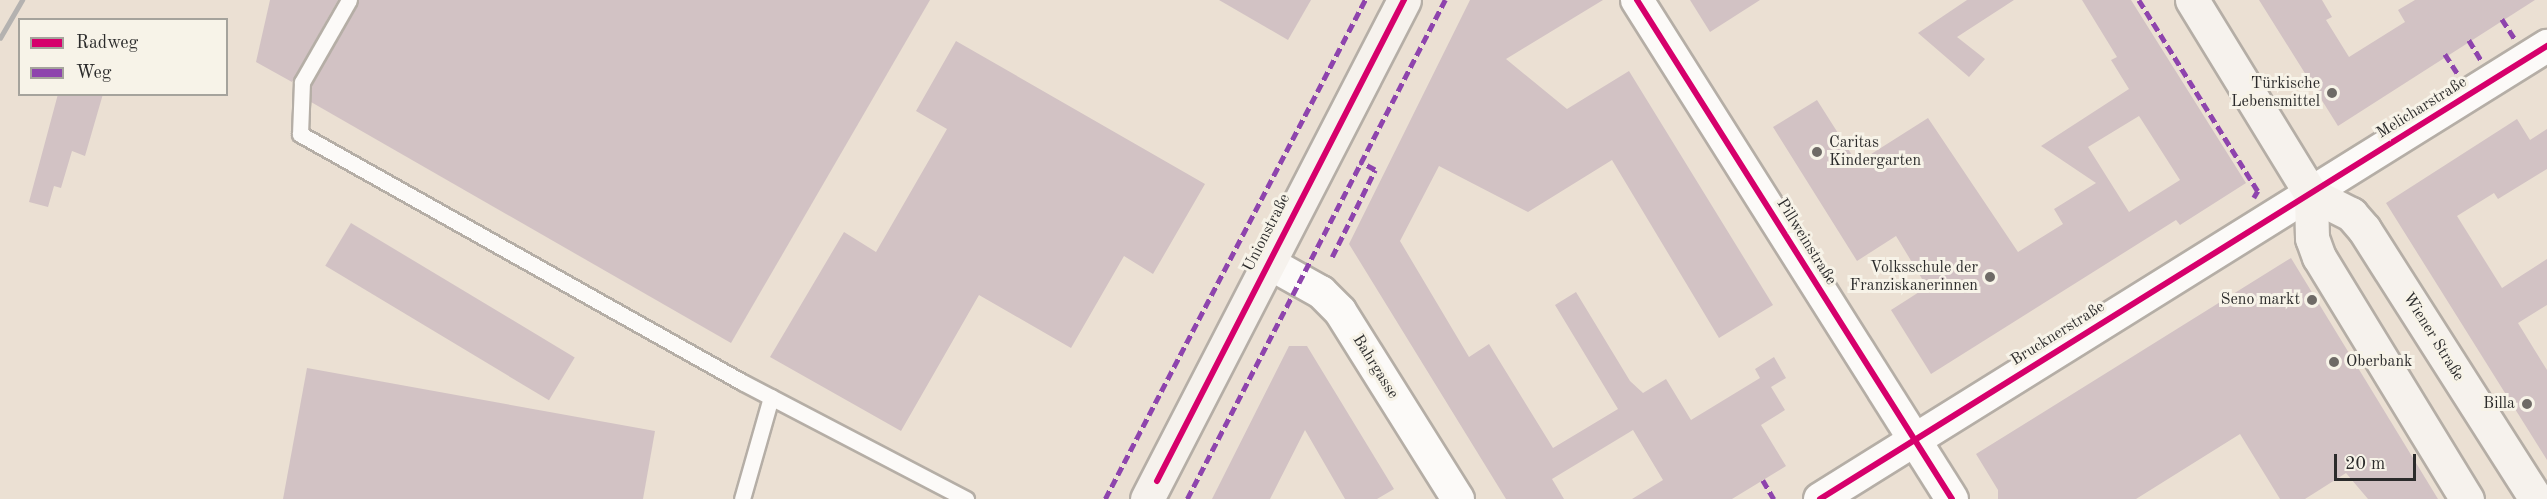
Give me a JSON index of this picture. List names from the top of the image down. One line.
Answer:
{"streets":{"main road":["Unionstraße","Wiener Straße"],"street":["Melicharstraße","Pillweinstraße","Brucknerstraße","Bahrgasse"]},"crossings":[["Melicharstraße","Brucknerstraße"],["Melicharstraße","Wiener Straße"],["Unionstraße","Bahrgasse"],["Pillweinstraße","Brucknerstraße"],["Brucknerstraße","Wiener Straße"]],"places":["Türkische Lebensmittel","Caritas Kindergarten","Volksschule der Franziskanerinnen","Seno markt","Oberbank","Billa"],"legend":["Radweg","Weg"],"scale_bar":"20 m"}
